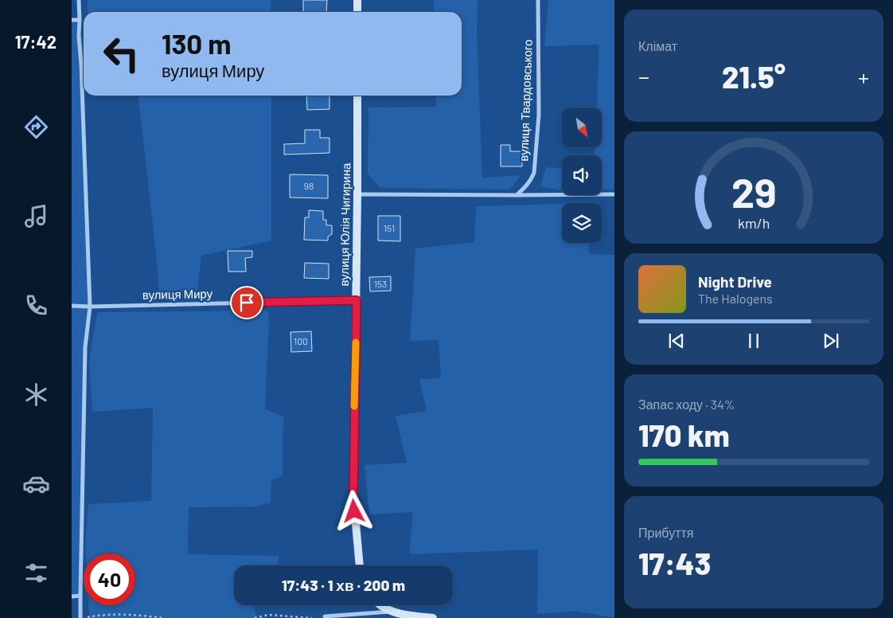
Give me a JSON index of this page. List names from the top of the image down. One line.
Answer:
{"streets":{"street":["вулиця Твардовського","вулиця Юлія Чигирина","вулиця Миру"]},"crossings":[["вулиця Юлія Чигирина","вулиця Миру"]],"house_numbers":["98","151","153","100"],"north":"bottom right","page":{"tabs":"17:42","tile":["Клімат",["Запас ходу · 34%","170 km"],["Прибуття","17:43"]],"turn":["130 m","вулиця Миру"],"heat":["−","21.5°","+"],"song":["Night Drive","The Halogens"],"limit":"40","trip":"17:43 · 1 хв · 200 m","gauge":["29","km/h"]}}
